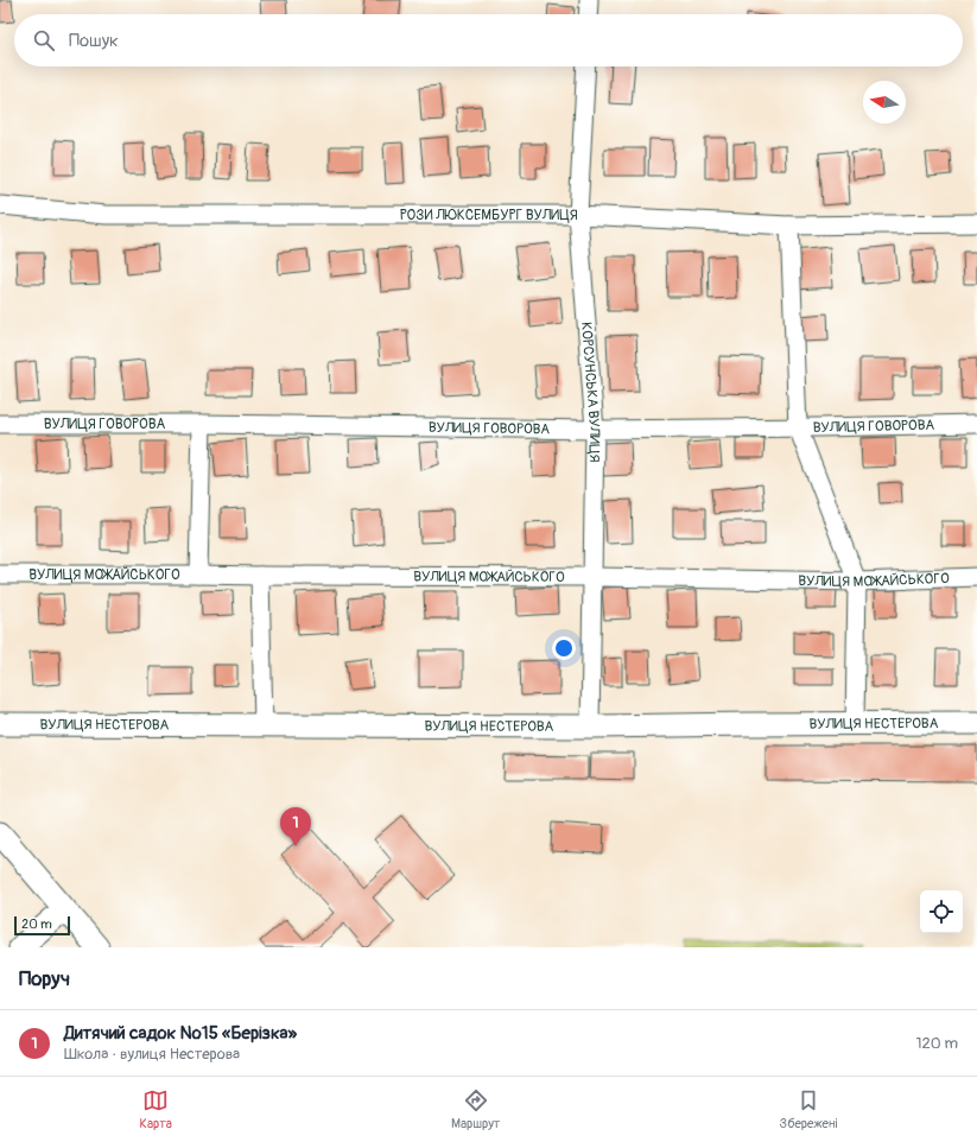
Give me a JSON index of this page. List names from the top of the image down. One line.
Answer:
{"streets":{"street":["РОЗИ ЛЮКСЕМБУРГ ВУЛИЦЯ","КОРСУНСЬКА ВУЛИЦЯ","ВУЛИЦЯ ГОВОРОВА","ВУЛИЦЯ МОЖАЙСЬКОГО","ВУЛИЦЯ НЕСТЕРОВА"]},"crossings":[["РОЗИ ЛЮКСЕМБУРГ ВУЛИЦЯ","КОРСУНСЬКА ВУЛИЦЯ"],["КОРСУНСЬКА ВУЛИЦЯ","ВУЛИЦЯ ГОВОРОВА"],["КОРСУНСЬКА ВУЛИЦЯ","ВУЛИЦЯ МОЖАЙСЬКОГО"],["КОРСУНСЬКА ВУЛИЦЯ","ВУЛИЦЯ НЕСТЕРОВА"]],"scale_bar":"20 m","north":"left","page":{"search":"Пошук","pins":"1","scale":"20 m","heading":"Поруч","list":[{"mark":"1","name":"Дитячий садок №15 «Берізка»","note":"Школа · вулиця Нестерова","value":"120 m"}],"nav":["Карта","Маршрут","Збережені"]}}
